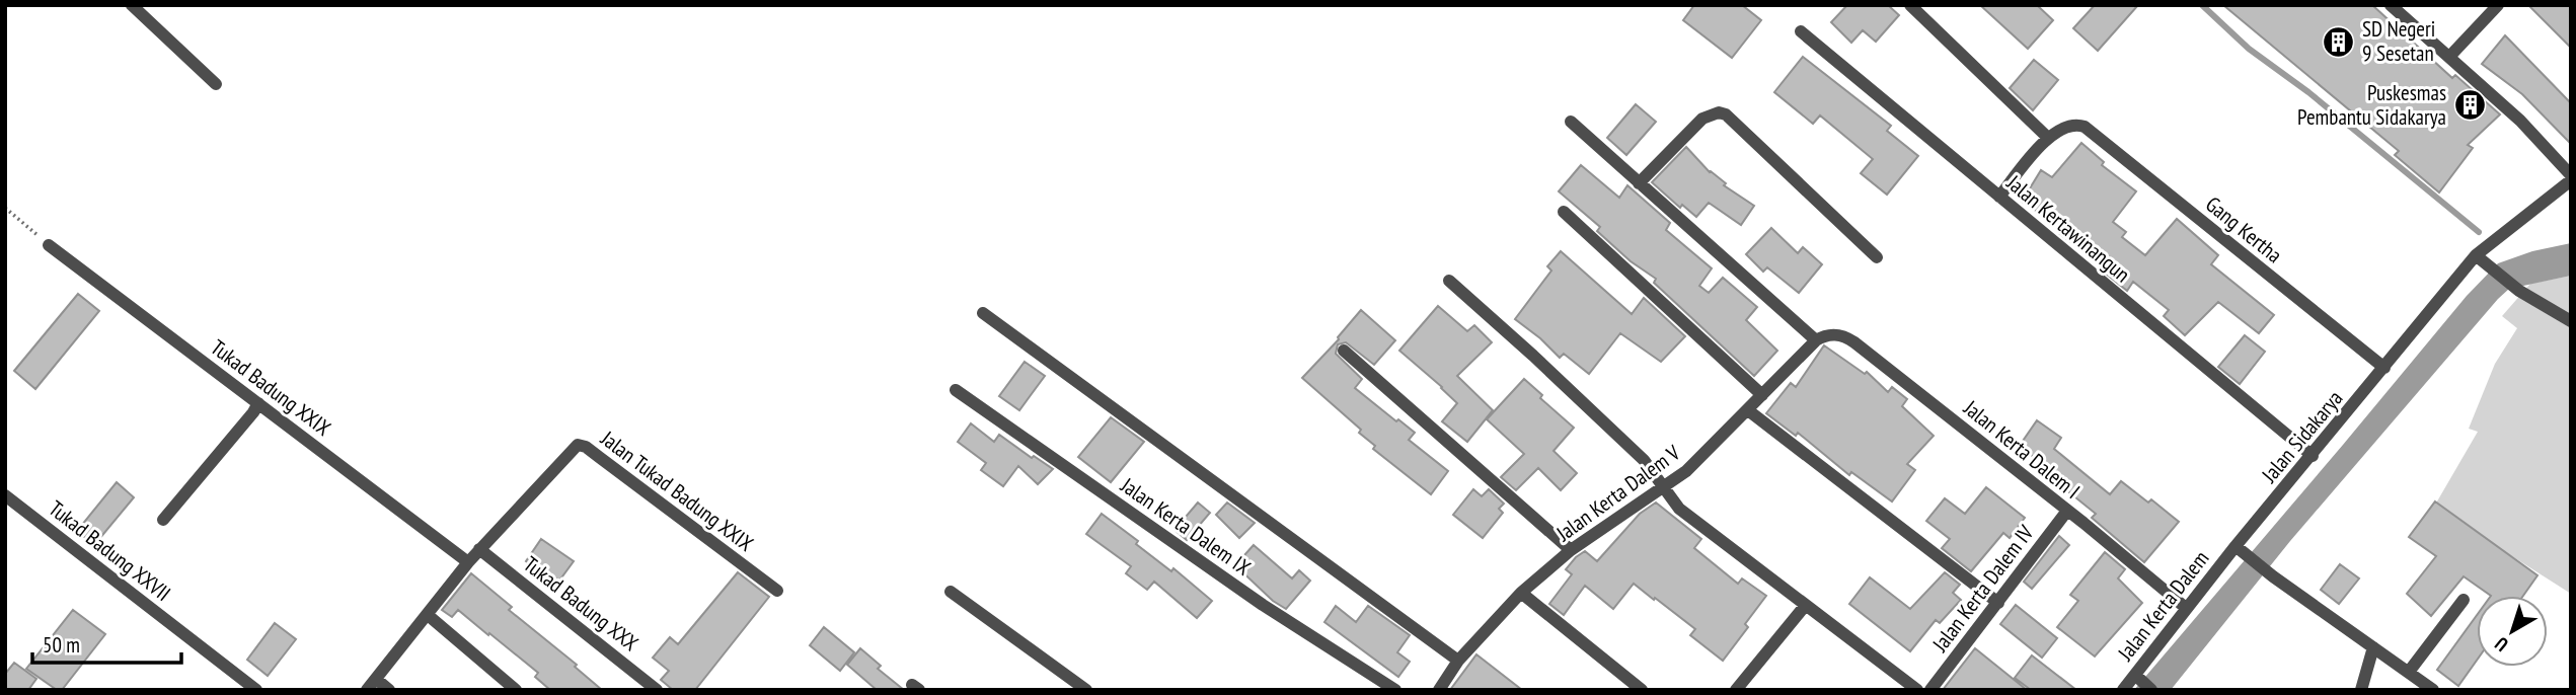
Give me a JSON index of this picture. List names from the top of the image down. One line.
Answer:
{"streets":{"street":["Jalan Kertawinangun","Gang Kertha","Tukad Badung XXIX","Jalan Sidakarya","Jalan Kerta Dalem I","Jalan Tukad Badung XXIX","Jalan Kerta Dalem V","Jalan Kerta Dalem IX","Tukad Badung XXVII","Jalan Kerta Dalem IV","Tukad Badung XXX","Jalan Kerta Dalem"]},"crossings":[["Jalan Kertawinangun","Jalan Sidakarya"],["Gang Kertha","Jalan Sidakarya"],["Tukad Badung XXIX","Jalan Tukad Badung XXIX"],["Jalan Sidakarya","Jalan Kerta Dalem"],["Jalan Kerta Dalem I","Jalan Kerta Dalem V"],["Jalan Kerta Dalem I","Jalan Kerta Dalem IV"],["Jalan Kerta Dalem I","Jalan Kerta Dalem"],["Jalan Tukad Badung XXIX","Tukad Badung XXX"]],"places":{"building":["SD Negeri 9 Sesetan","Puskesmas Pembantu Sidakarya"]},"scale_bar":"50 m","north":"bottom left"}
